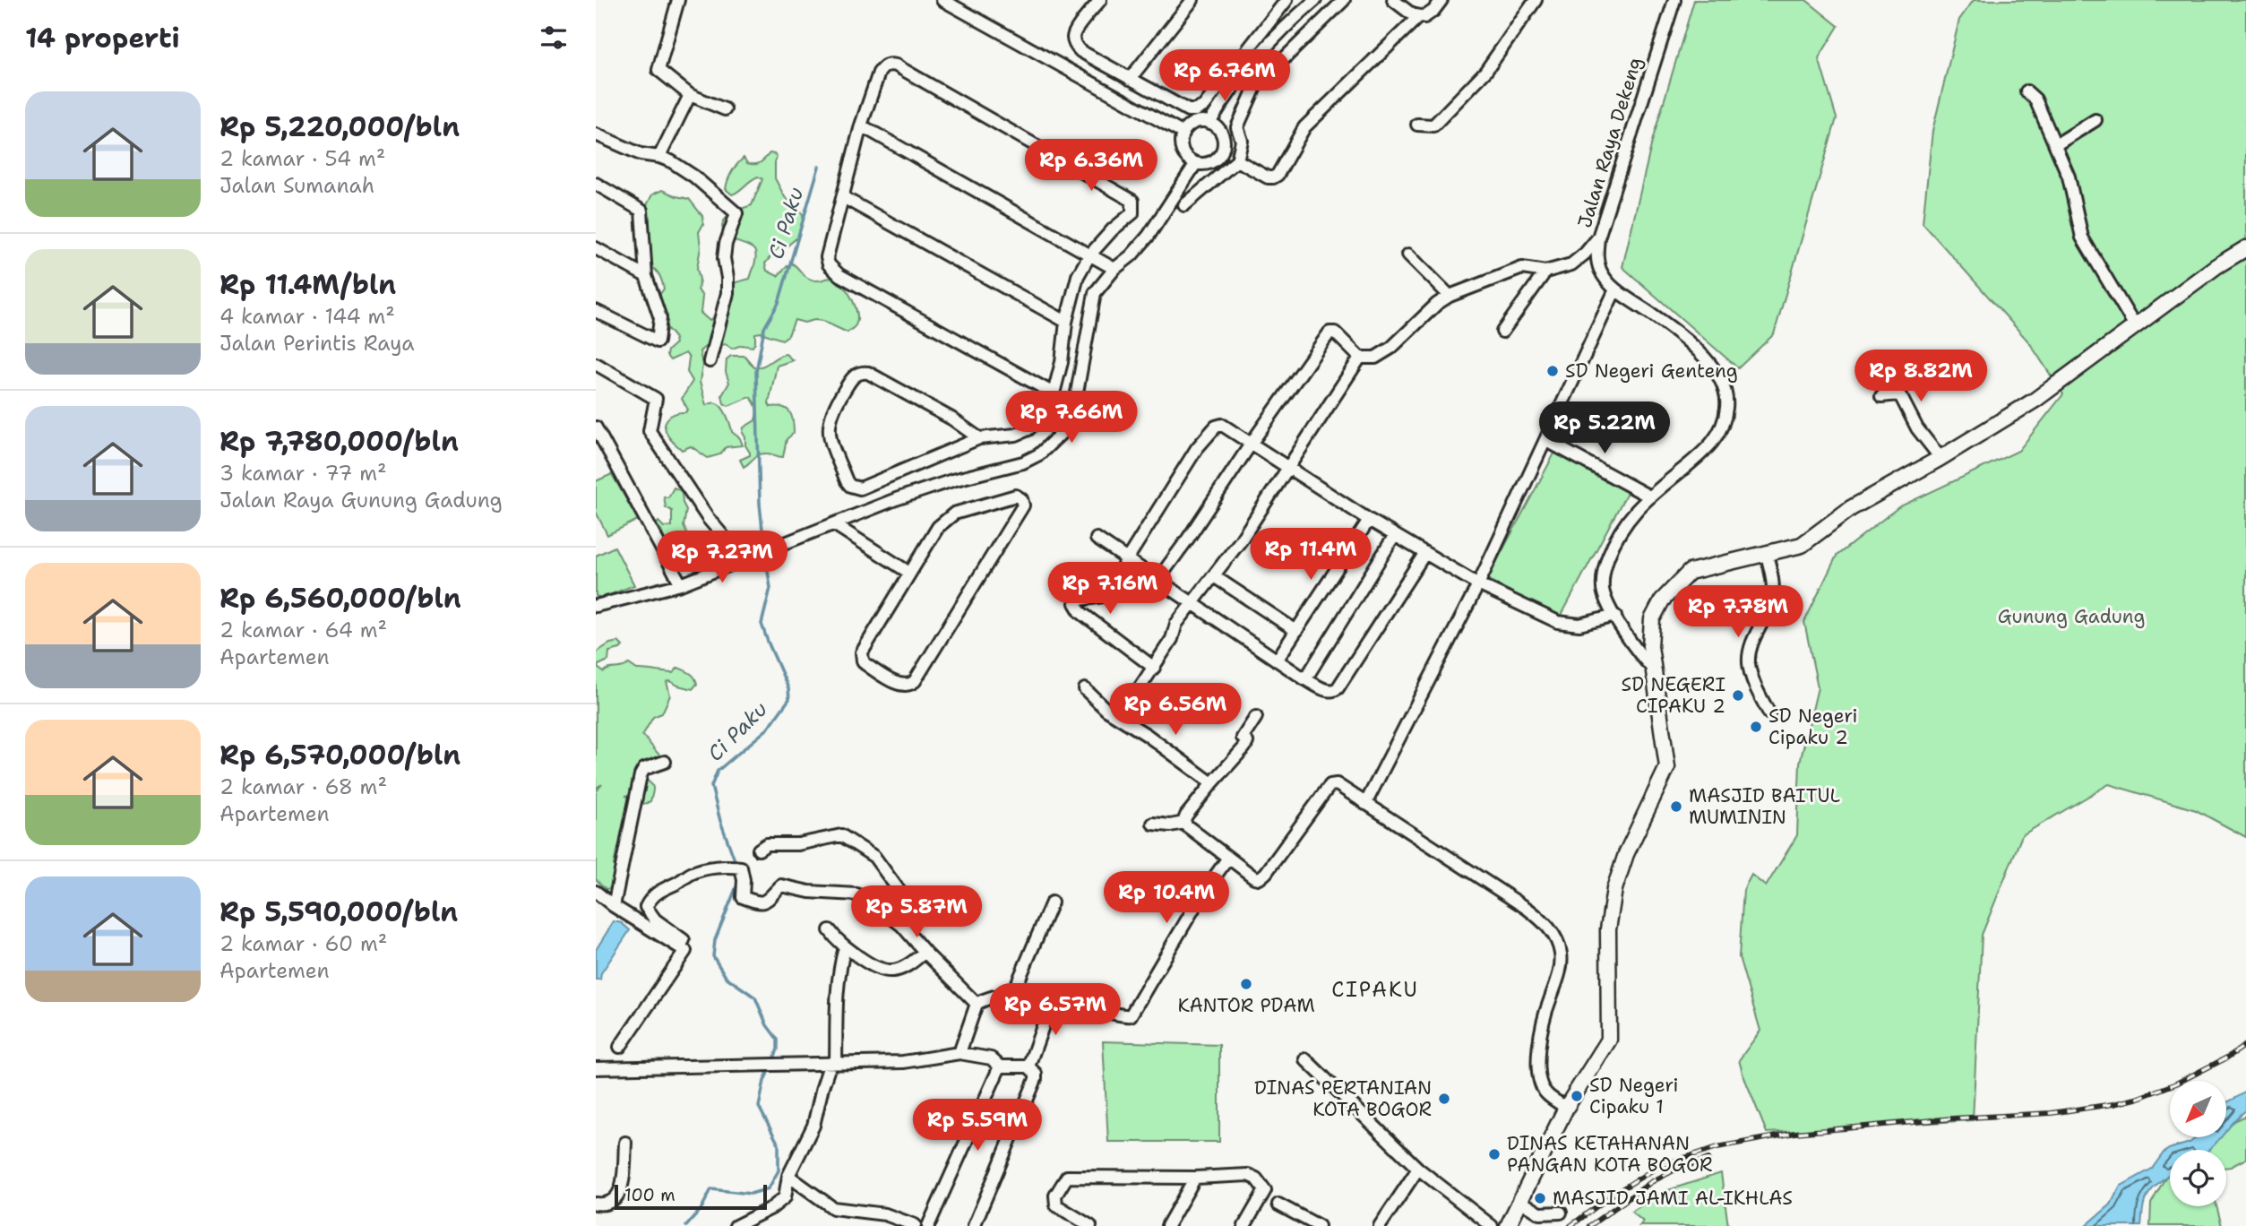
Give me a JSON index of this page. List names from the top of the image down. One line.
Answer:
{"streets":{"street":["Jalan Raya Dekeng"]},"districts":["CIPAKU"],"water":["Ci Paku"],"parks":["Gunung Gadung"],"places":["SD Negeri Genteng","SD NEGERI CIPAKU 2","SD Negeri Cipaku 2","MASJID BAITUL MUMININ","KANTOR PDAM","SD Negeri Cipaku 1","DINAS PERTANIAN KOTA BOGOR","DINAS KETAHANAN PANGAN KOTA BOGOR","MASJID JAMI AL-IKHLAS"],"scale_bar":"100 m","north":"bottom left","page":{"heading":"14 properti","price":["Rp 6.76M","Rp 6.36M","Rp 8.82M","Rp 7.66M","Rp 5.22M","Rp 11.4M","Rp 7.27M","Rp 7.16M","Rp 7.78M","Rp 6.56M","Rp 10.4M","Rp 5.87M","Rp 6.57M","Rp 5.59M"],"list":[{"name":"Rp 5,220,000/bln","note":"2 kamar · 54 m² · Jalan Sumanah"},{"name":"Rp 11.4M/bln","note":"4 kamar · 144 m² · Jalan Perintis Raya"},{"name":"Rp 7,780,000/bln","note":"3 kamar · 77 m² · Jalan Raya Gunung Gadung"},{"name":"Rp 6,560,000/bln","note":"2 kamar · 64 m² · Apartemen"},{"name":"Rp 6,570,000/bln","note":"2 kamar · 68 m² · Apartemen"},{"name":"Rp 5,590,000/bln","note":"2 kamar · 60 m² · Apartemen"}],"scale":"100 m"}}
